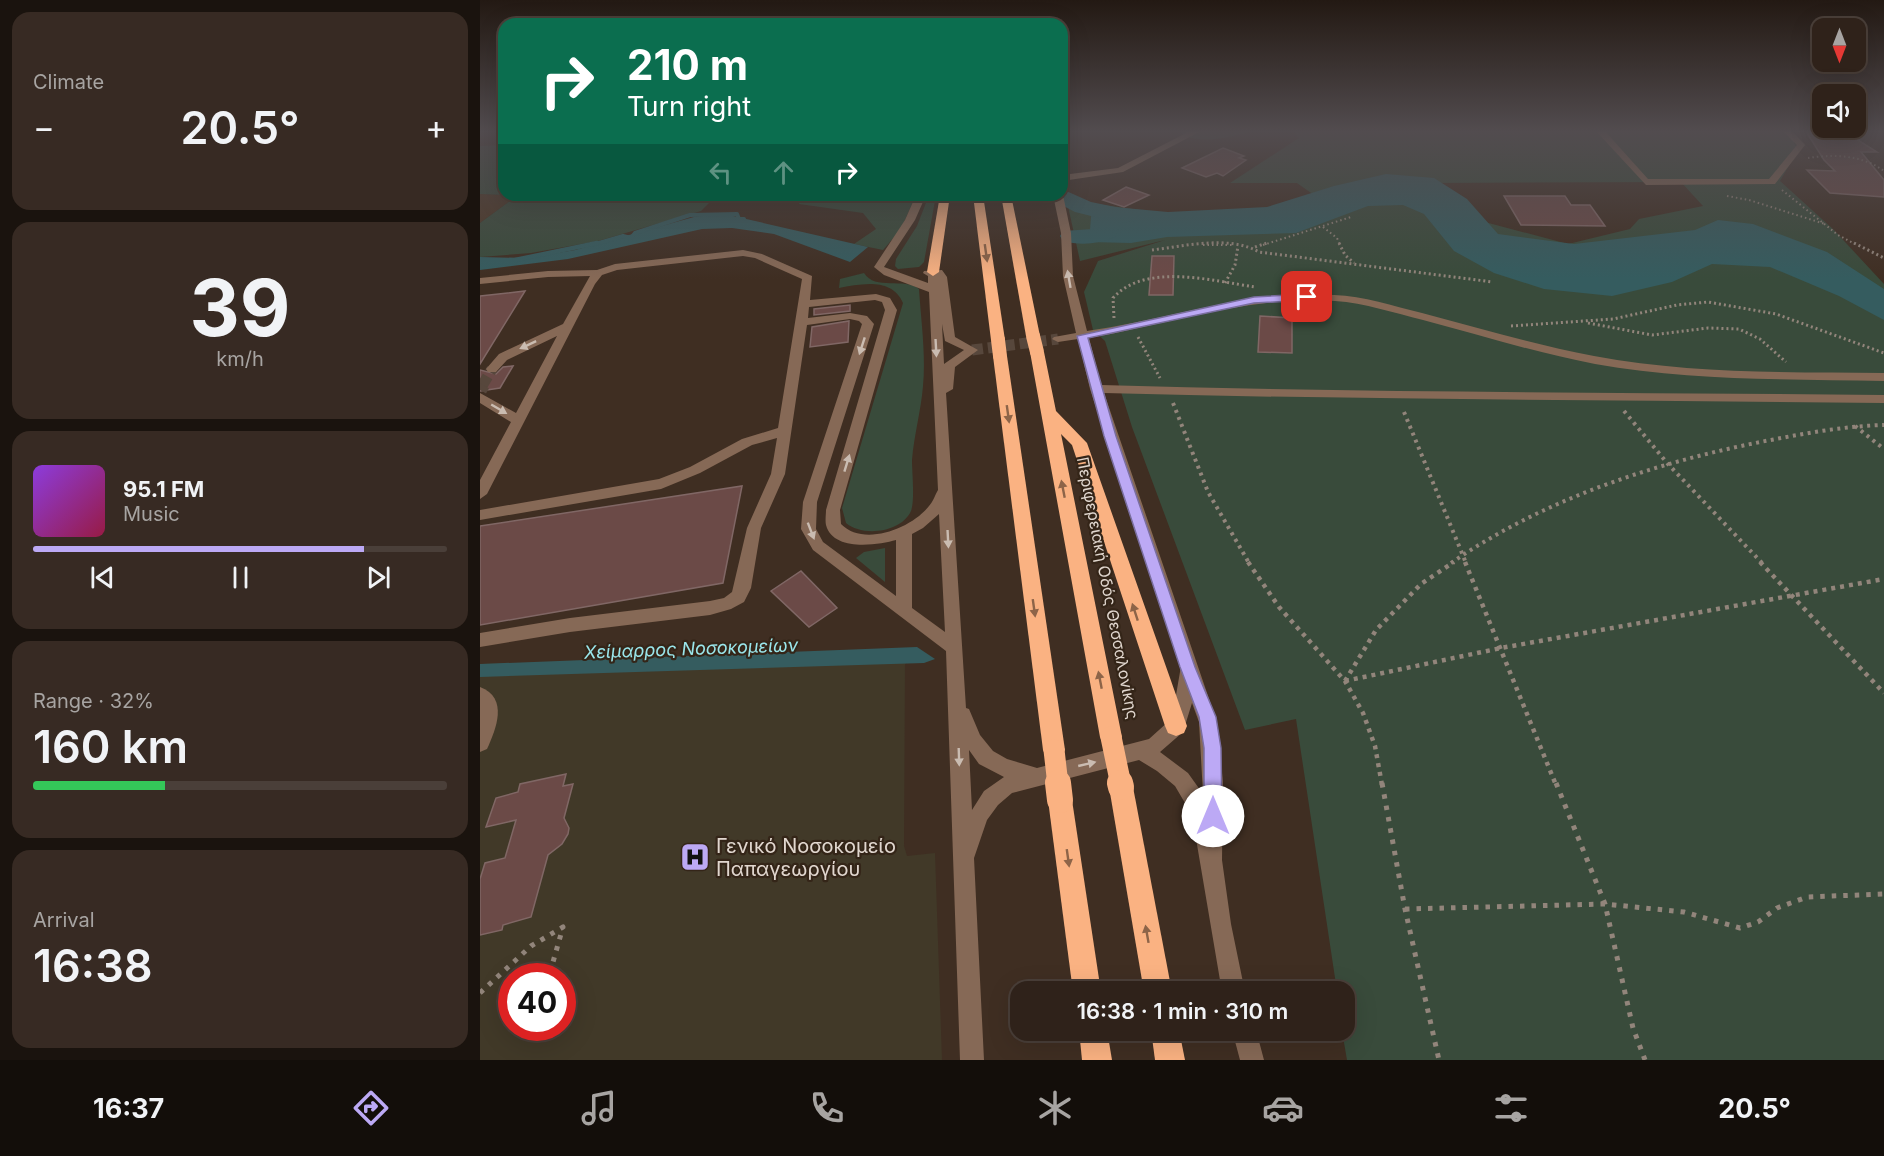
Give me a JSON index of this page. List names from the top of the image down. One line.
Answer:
{"streets":{"highway":["Περιφερειακή Οδός Θεσσαλονίκης"]},"water":["Χείμαρρος Νοσοκομείων"],"places":{"hospital":["Γενικό Νοσοκομείο Παπαγεωργίου"]},"north":"bottom","page":{"tile":["Climate",["39","km/h"],["Range · 32%","160 km"],["Arrival","16:38"]],"turn":["210 m","Turn right"],"heat":["−","20.5°","+"],"song":["95.1 FM","Music"],"limit":"40","trip":"16:38 · 1 min · 310 m","tabs":["16:37","20.5°"]}}
